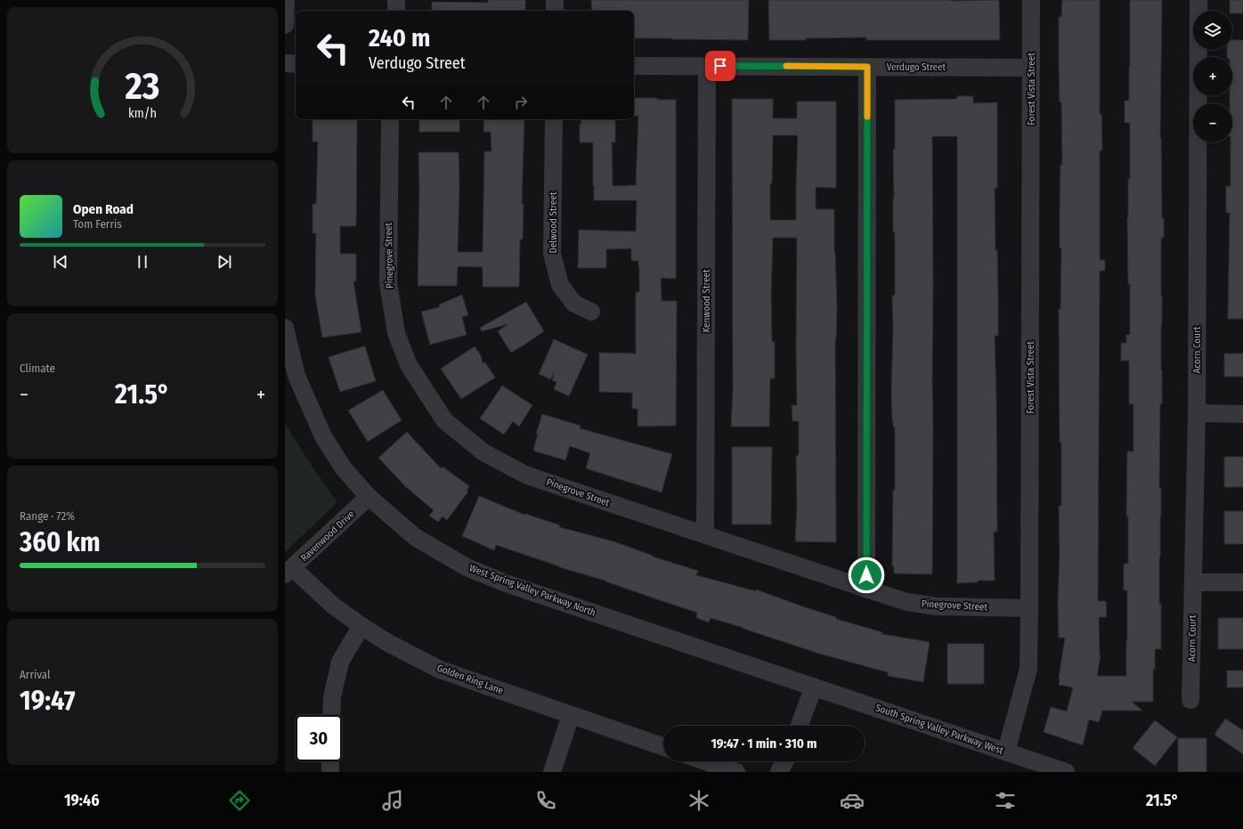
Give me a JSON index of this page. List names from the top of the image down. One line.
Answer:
{"streets":{"street":["Verdugo Street","Forest Vista Street","Delwood Street","Pinegrove Street","Kenwood Street","Acorn Court","Ravenwood Drive","West Spring Valley Parkway North","Golden Ring Lane","South Spring Valley Parkway West"]},"crossings":[["Verdugo Street","Forest Vista Street"],["Verdugo Street","Kenwood Street"],["Forest Vista Street","Pinegrove Street"],["Forest Vista Street","South Spring Valley Parkway West"],["Pinegrove Street","Kenwood Street"],["Ravenwood Drive","West Spring Valley Parkway North"],["Ravenwood Drive","Golden Ring Lane"],["West Spring Valley Parkway North","South Spring Valley Parkway West"]],"page":{"map_buttons":["+","−"],"turn":["240 m","Verdugo Street"],"song":["Open Road","Tom Ferris"],"tile":["Climate",["Range · 72%","360 km"],["Arrival","19:47"]],"heat":["−","21.5°","+"],"limit":"30","trip":"19:47 · 1 min · 310 m","tabs":["19:46","21.5°"],"gauge":["23","km/h"]}}
